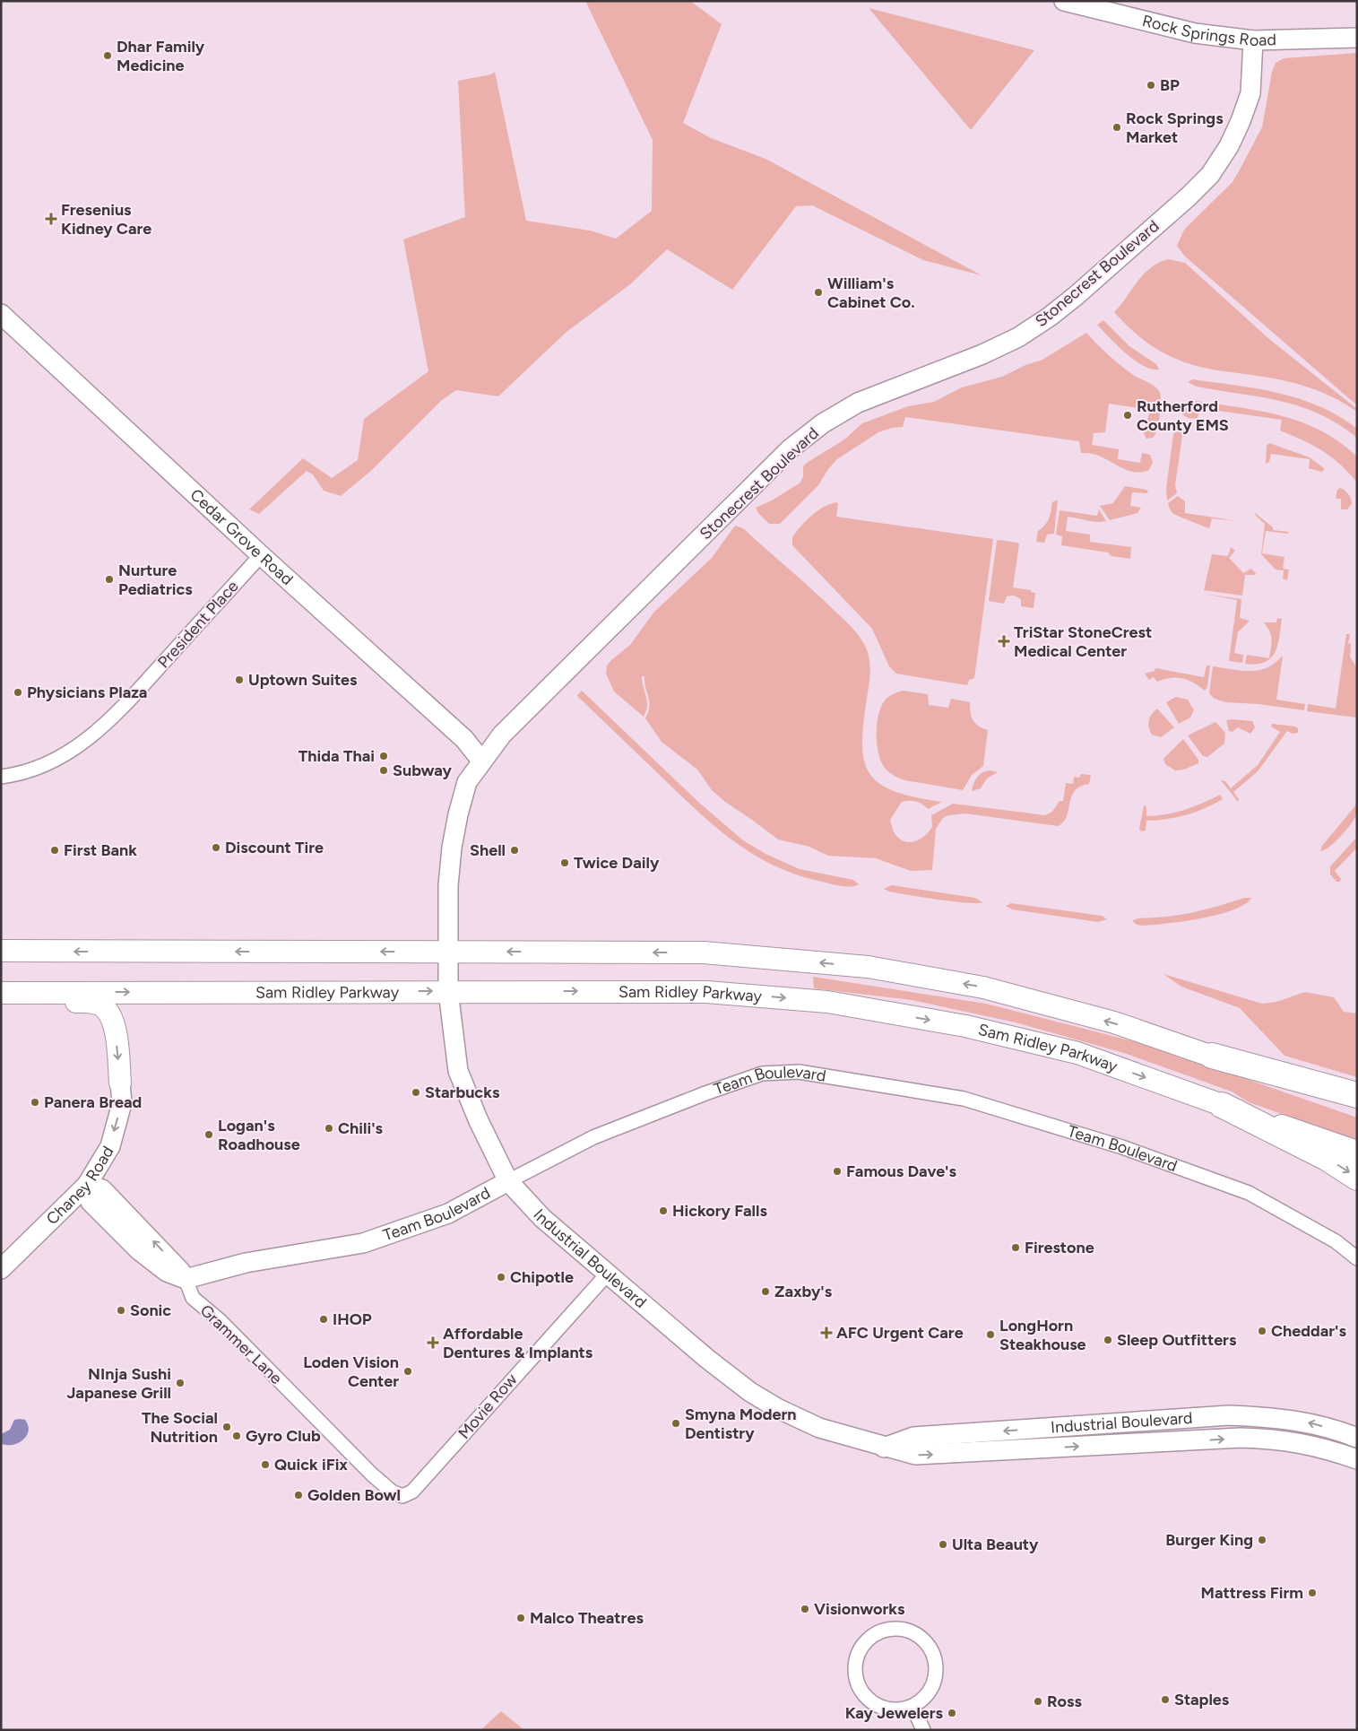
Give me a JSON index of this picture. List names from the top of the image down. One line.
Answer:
{"streets":{"main road":["Sam Ridley Parkway"],"street":["Rock Springs Road","Stonecrest Boulevard","Cedar Grove Road","President Place","Team Boulevard","Chaney Road","Industrial Boulevard","Grammer Lane","Movie Row"]},"crossings":[["Rock Springs Road","Stonecrest Boulevard"],["Stonecrest Boulevard","Cedar Grove Road"],["Stonecrest Boulevard","Industrial Boulevard"],["Cedar Grove Road","President Place"],["Sam Ridley Parkway","Industrial Boulevard"],["Team Boulevard","Industrial Boulevard"],["Team Boulevard","Grammer Lane"],["Industrial Boulevard","Movie Row"],["Grammer Lane","Movie Row"]],"one_way":["Chaney Road"],"places":{"other":["Dhar Family Medicine","BP","Rock Springs Market","William's Cabinet Co.","Rutherford County EMS","Nurture Pediatrics","Uptown Suites","Physicians Plaza","Thida Thai","Subway","Discount Tire","First Bank","Shell","Twice Daily","Starbucks","Panera Bread","Chili's","Logan's Roadhouse","Famous Dave's","Hickory Falls","Firestone","Chipotle","Zaxby's","Sonic","IHOP","Cheddar's","LongHorn Steakhouse","Sleep Outfitters","Loden Vision Center","NInja Sushi Japanese Grill","Smyna Modern Dentistry","The Social Nutrition","Gyro Club","Quick iFix","Golden Bowl","Burger King","Ulta Beauty","Mattress Firm","Visionworks","Malco Theatres","Staples","Ross","Kay Jewelers"],"health":["Fresenius Kidney Care","TriStar StoneCrest Medical Center","AFC Urgent Care","Affordable Dentures & Implants"]}}
